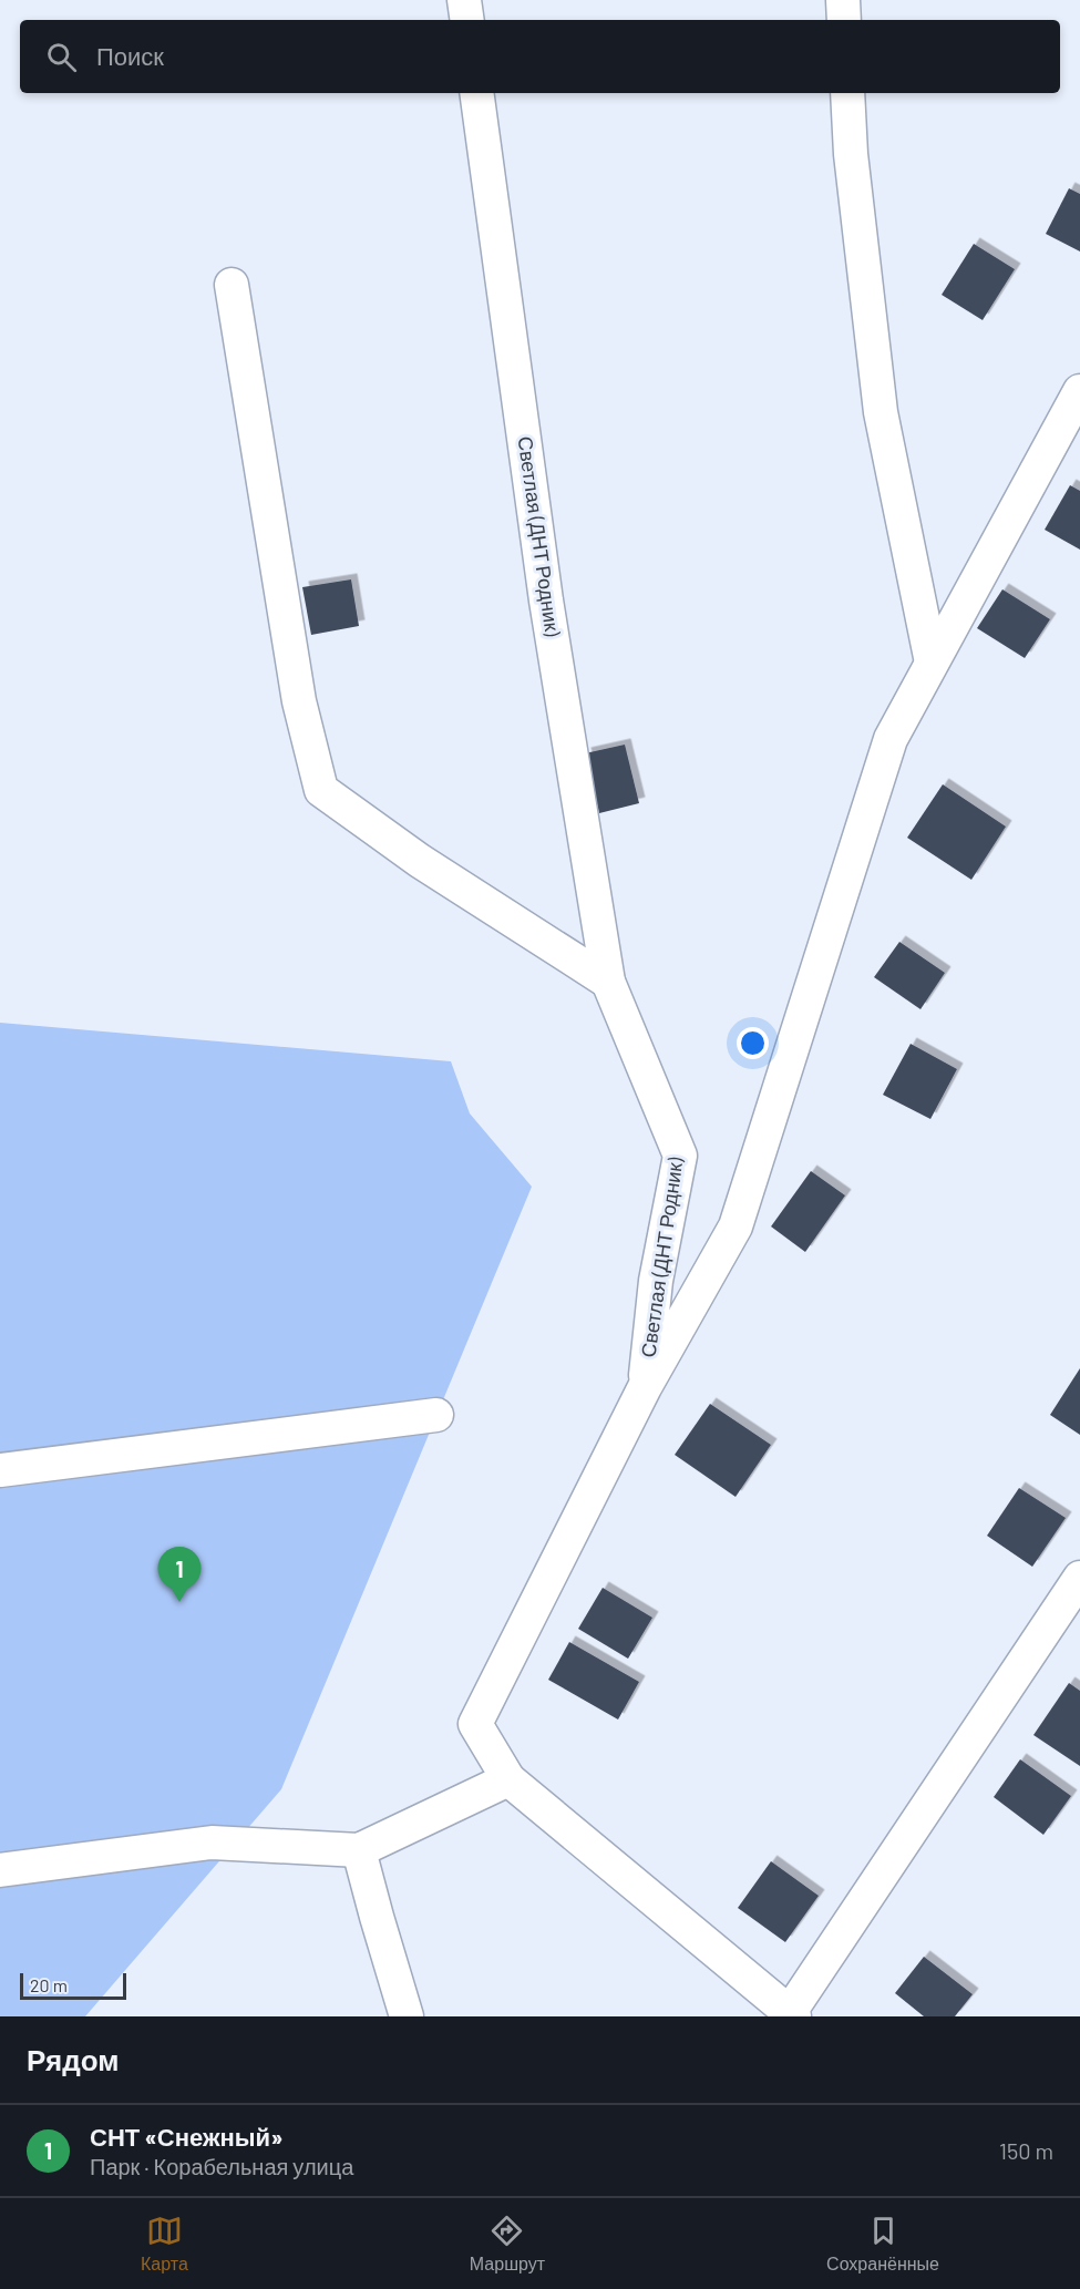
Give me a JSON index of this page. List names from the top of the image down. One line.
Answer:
{"streets":{"street":["Светлая (ДНТ Родник)"]},"scale_bar":"20 m","page":{"search":"Поиск","pins":"1","scale":"20 m","heading":"Рядом","list":[{"mark":"1","name":"СНТ «Снежный»","note":"Парк · Корабельная улица","value":"150 m"}],"nav":["Карта","Маршрут","Сохранённые"]}}
